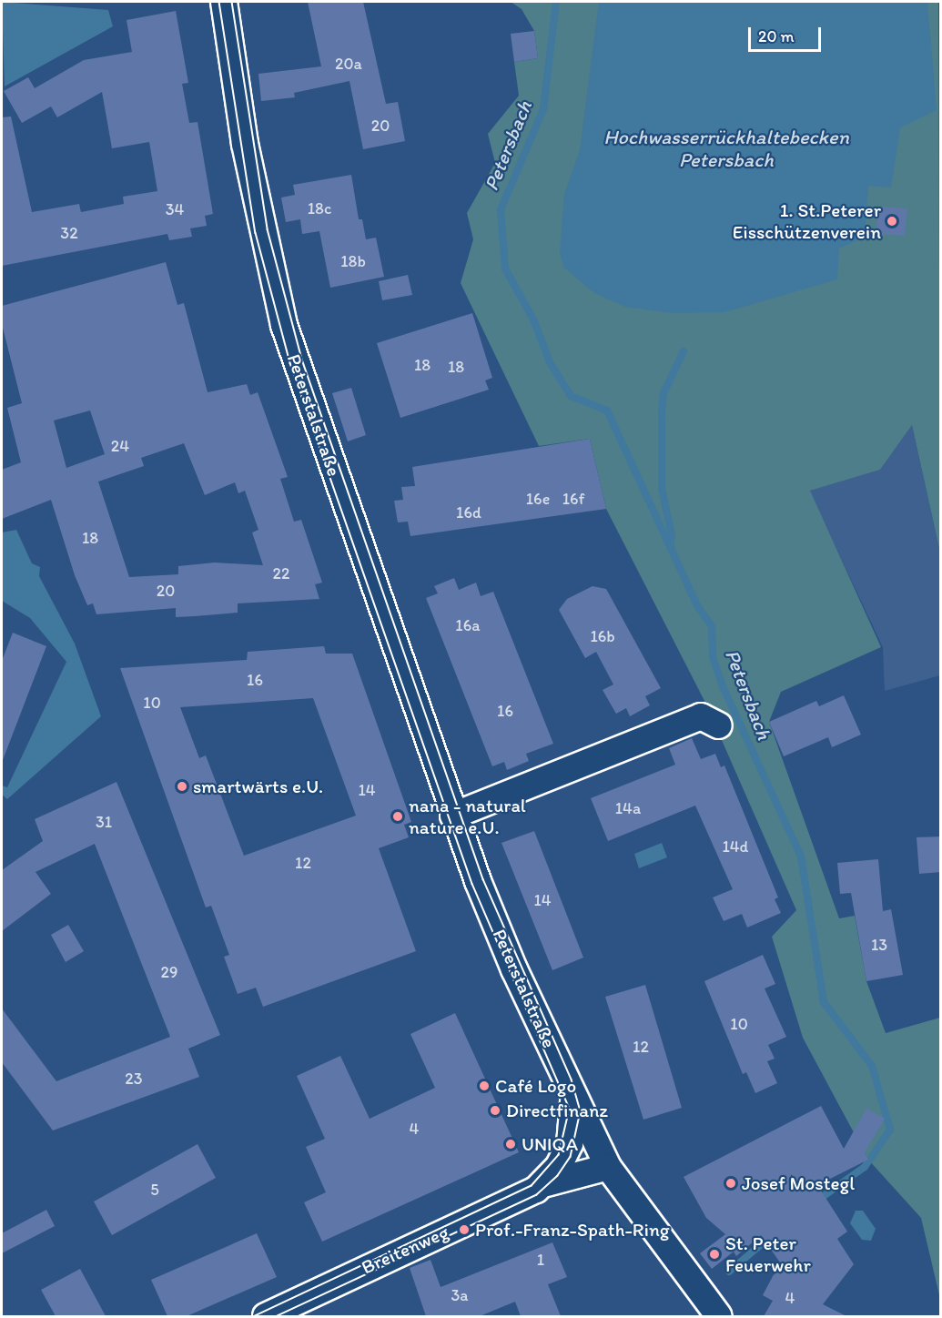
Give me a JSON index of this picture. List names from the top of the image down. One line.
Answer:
{"streets":{"street":["Peterstalstraße","Breitenweg"]},"crossings":[["Peterstalstraße","Breitenweg"]],"water":["Hochwasserrückhaltebecken Petersbach","Petersbach"],"places":["1. St.Peterer Eisschützenverein","smartwärts e.U.","nana - natural nature e.U.","Café Logo","Directfinanz","UNIQA","Josef Mostegl","Prof.-Franz-Spath-Ring","St. Peter Feuerwehr"],"house_numbers":["20a","20","18c","34","32","18b","18","18","24","16e","16f","16d","18","22","20","16a","16b","16","10","16","14","14a","31","14d","12","14","13","29","10","12","23","4","5","1","3a","4"],"scale_bar":"20 m"}
